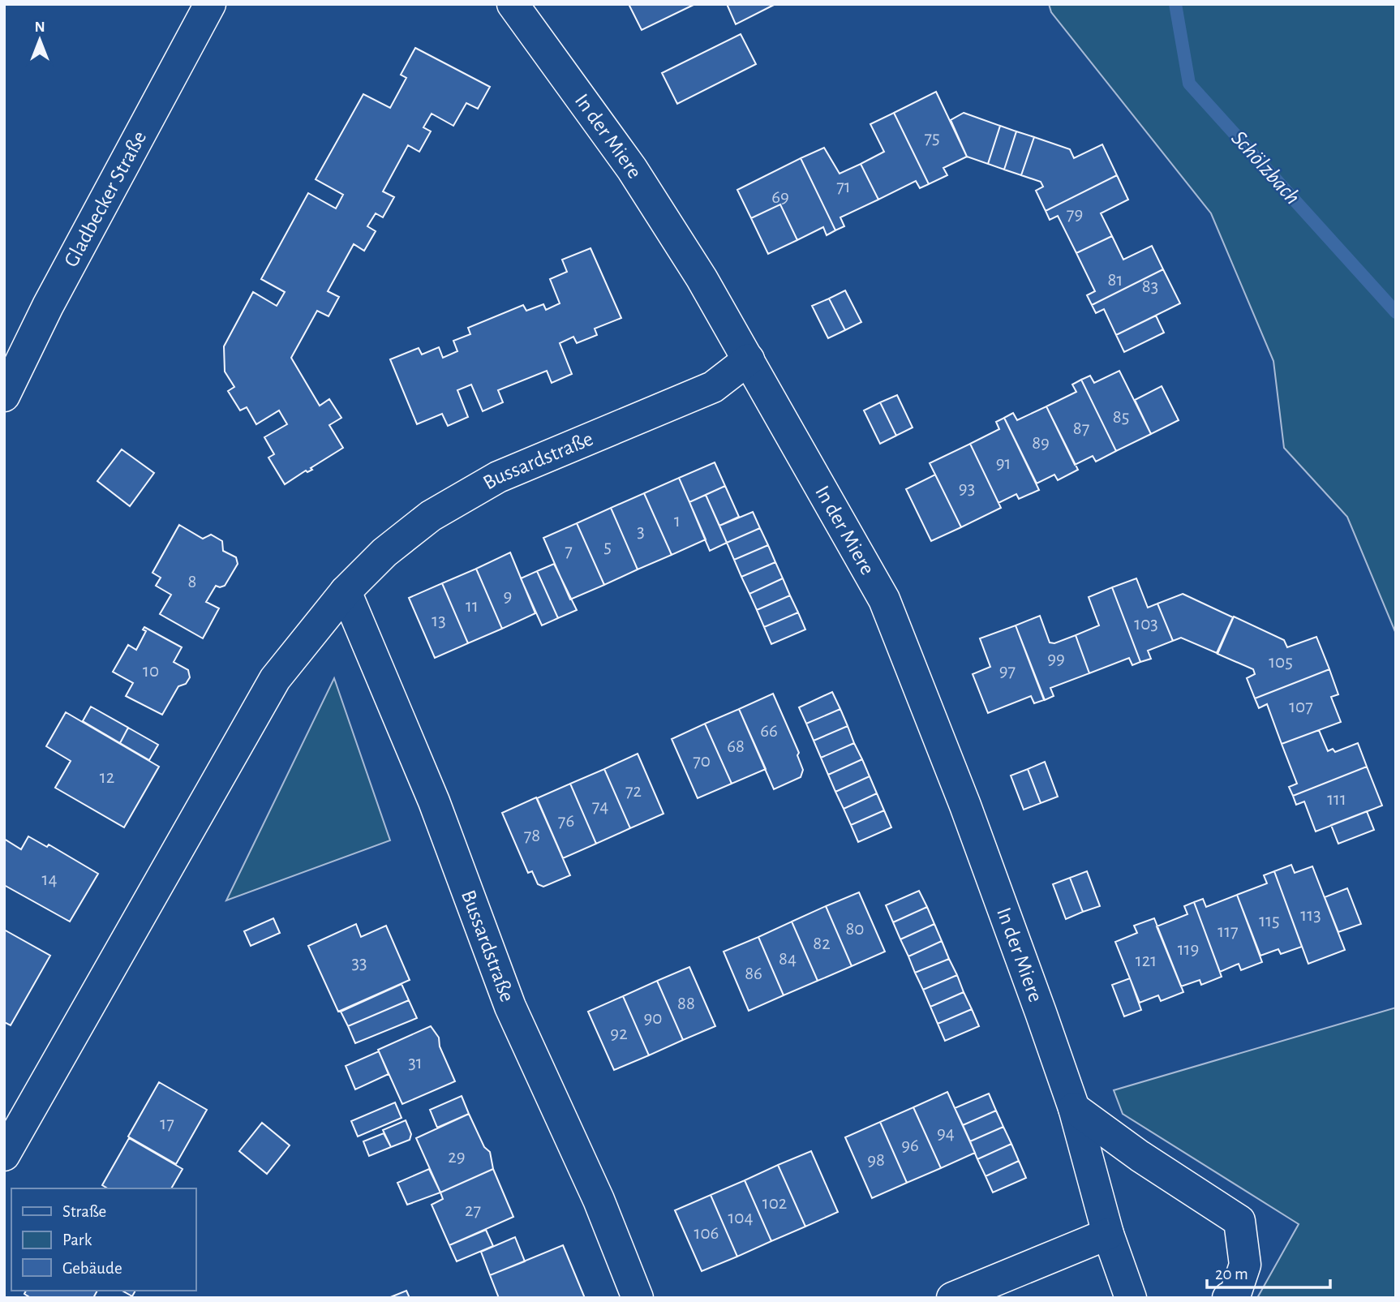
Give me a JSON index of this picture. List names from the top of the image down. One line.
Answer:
{"streets":{"street":["In der Miere","Gladbecker Straße","Bussardstraße"]},"crossings":[["In der Miere","Bussardstraße"]],"water":["Schölzbach"],"house_numbers":["75","71","69","79","81","83","85","87","89","91","93","1","3","5","7","8","9","11","13","103","99","105","10","97","107","66","68","70","12","72","111","74","76","78","14","113","115","80","117","82","119","84","121","33","86","88","90","92","31","17","94","96","29","98","102","27","104","106"],"legend":["Straße","Park","Gebäude"],"scale_bar":"20 m","north":"top"}
